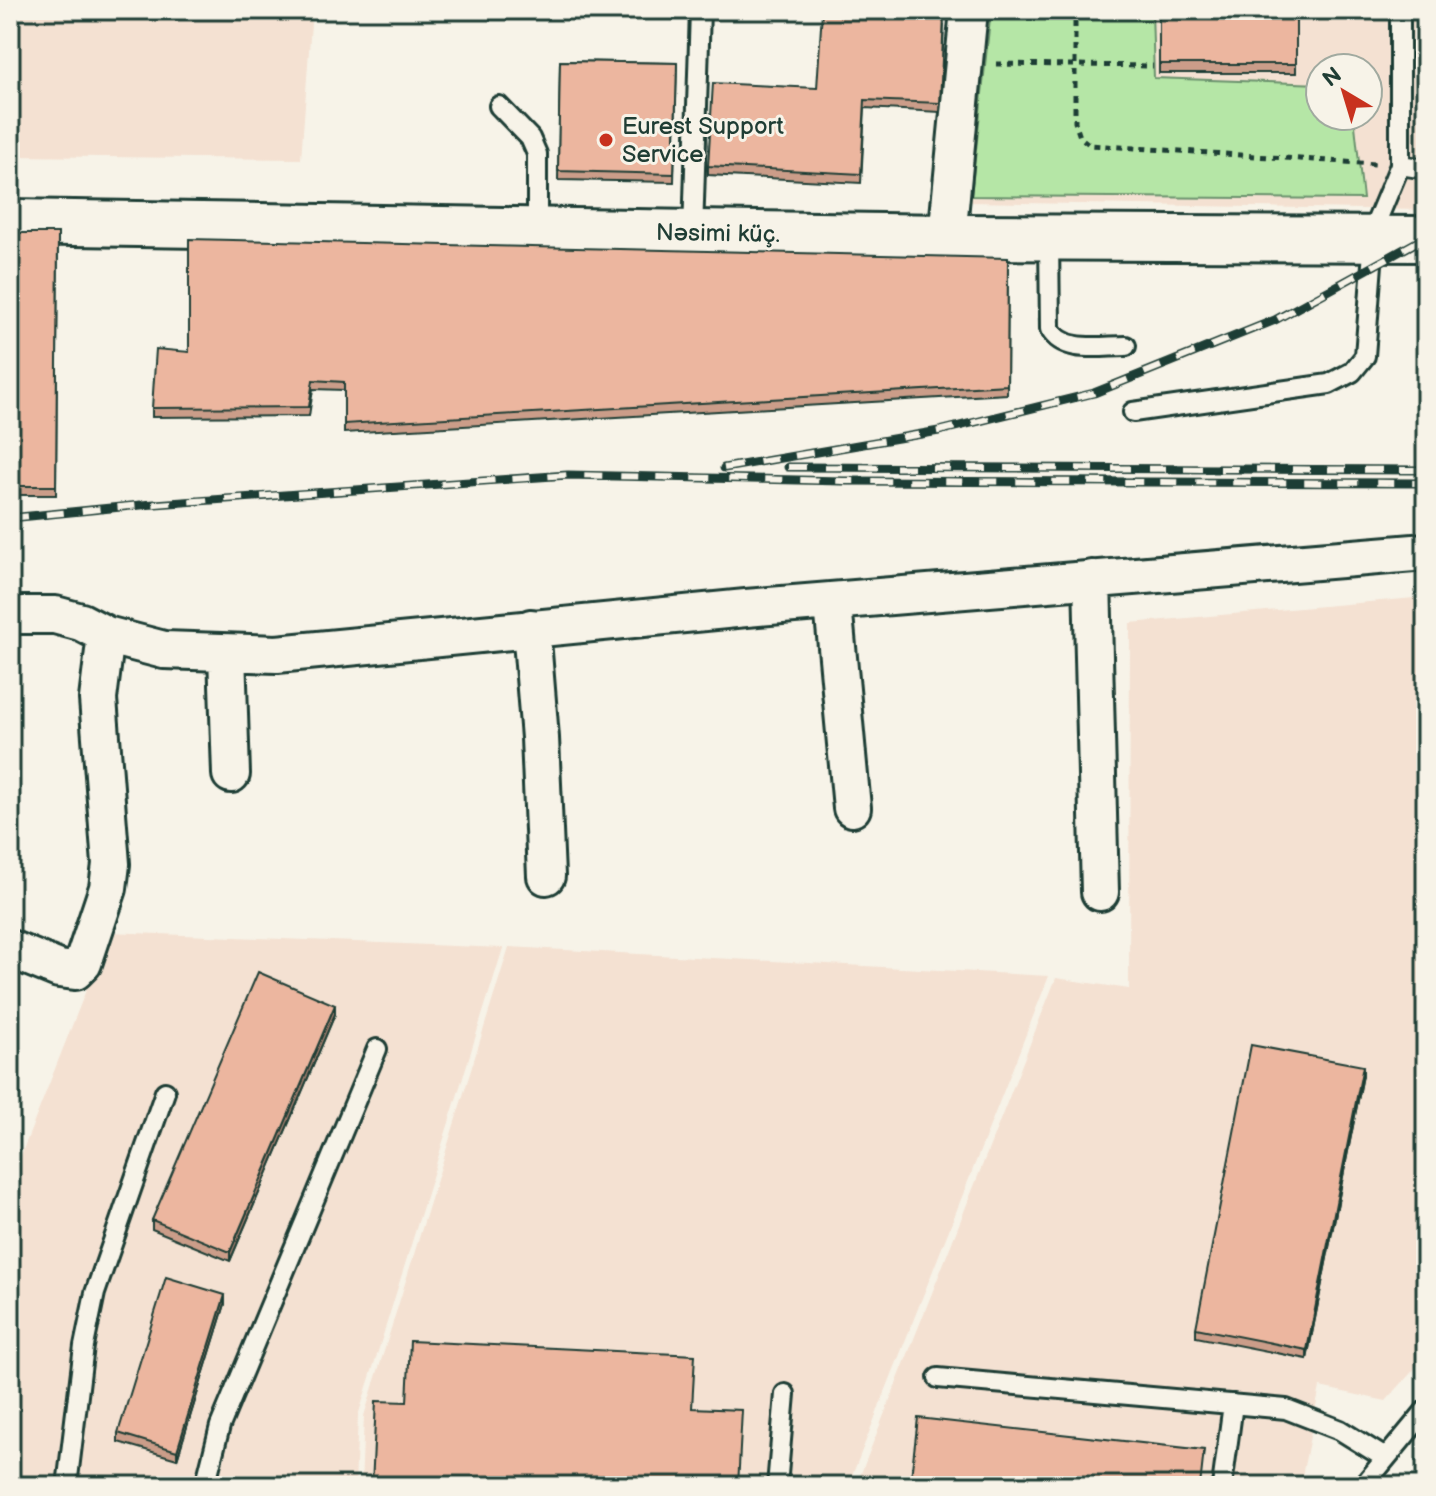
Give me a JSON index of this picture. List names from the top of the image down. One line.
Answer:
{"streets":{"street":["Nəsimi küç."]},"places":["Eurest Support Service"],"north":"top left"}
